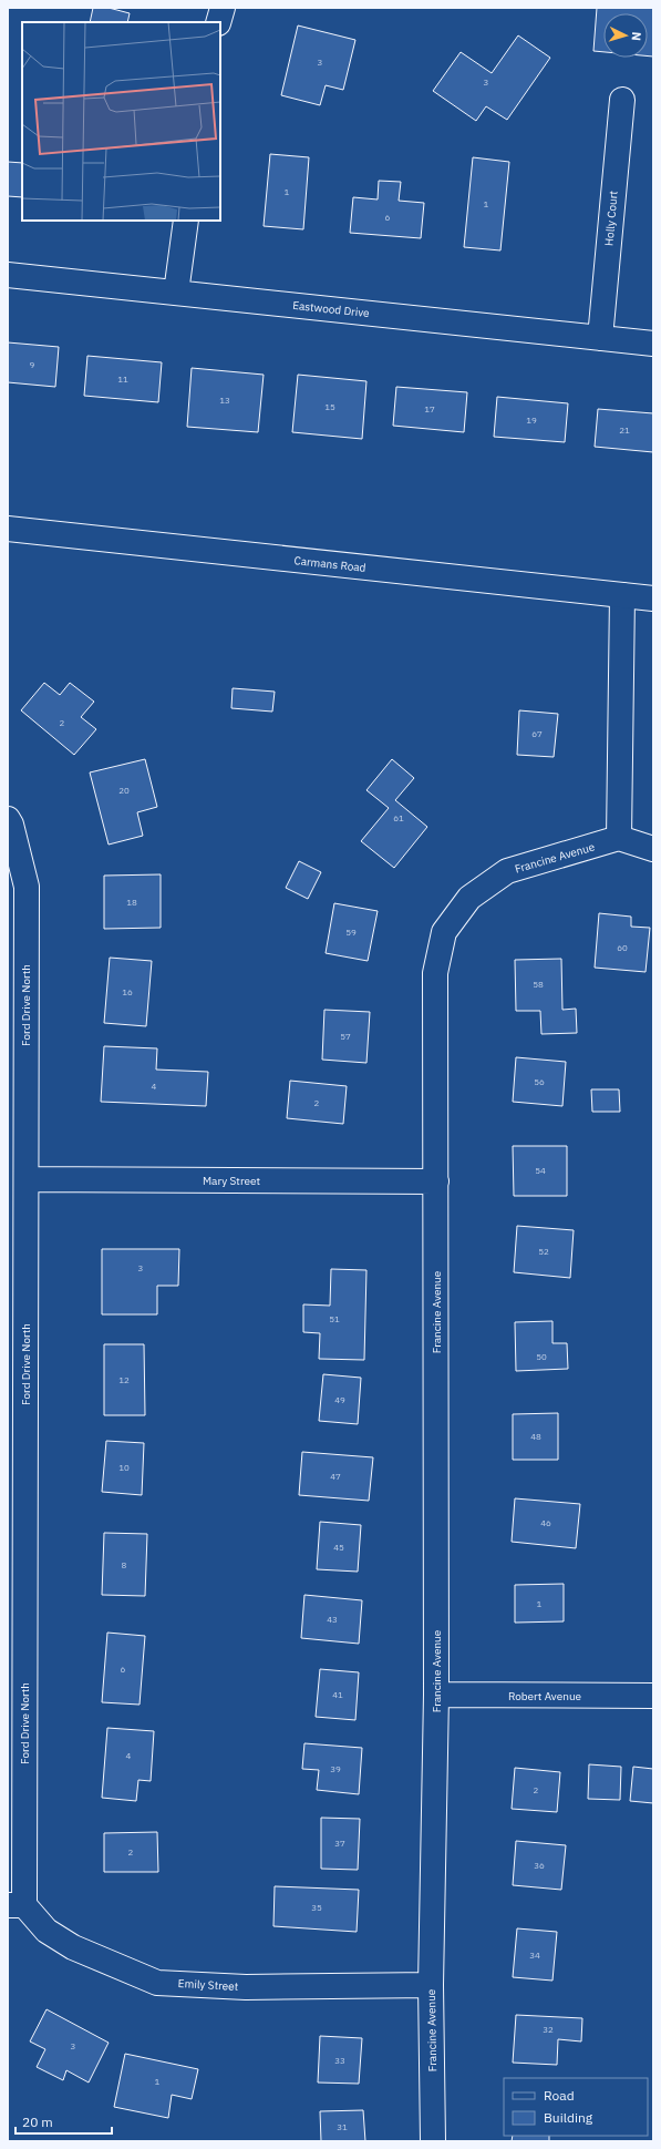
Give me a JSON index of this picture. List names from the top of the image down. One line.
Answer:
{"streets":{"street":["Holly Court","Eastwood Drive","Carmans Road","Francine Avenue","Ford Drive North","Mary Street","Robert Avenue","Emily Street"]},"crossings":[["Holly Court","Eastwood Drive"],["Francine Avenue","Mary Street"],["Francine Avenue","Robert Avenue"],["Francine Avenue","Emily Street"],["Ford Drive North","Mary Street"],["Ford Drive North","Emily Street"]],"house_numbers":["3","3","1","1","6","9","11","13","15","17","19","21","2","67","20","61","18","59","60","58","16","57","56","4","2","54","52","3","51","50","12","49","48","10","47","46","45","8","1","43","6","41","4","39","2","37","2","36","35","34","32","3","33","1","31"],"legend":["Road","Building"],"scale_bar":"20 m","north":"right"}
